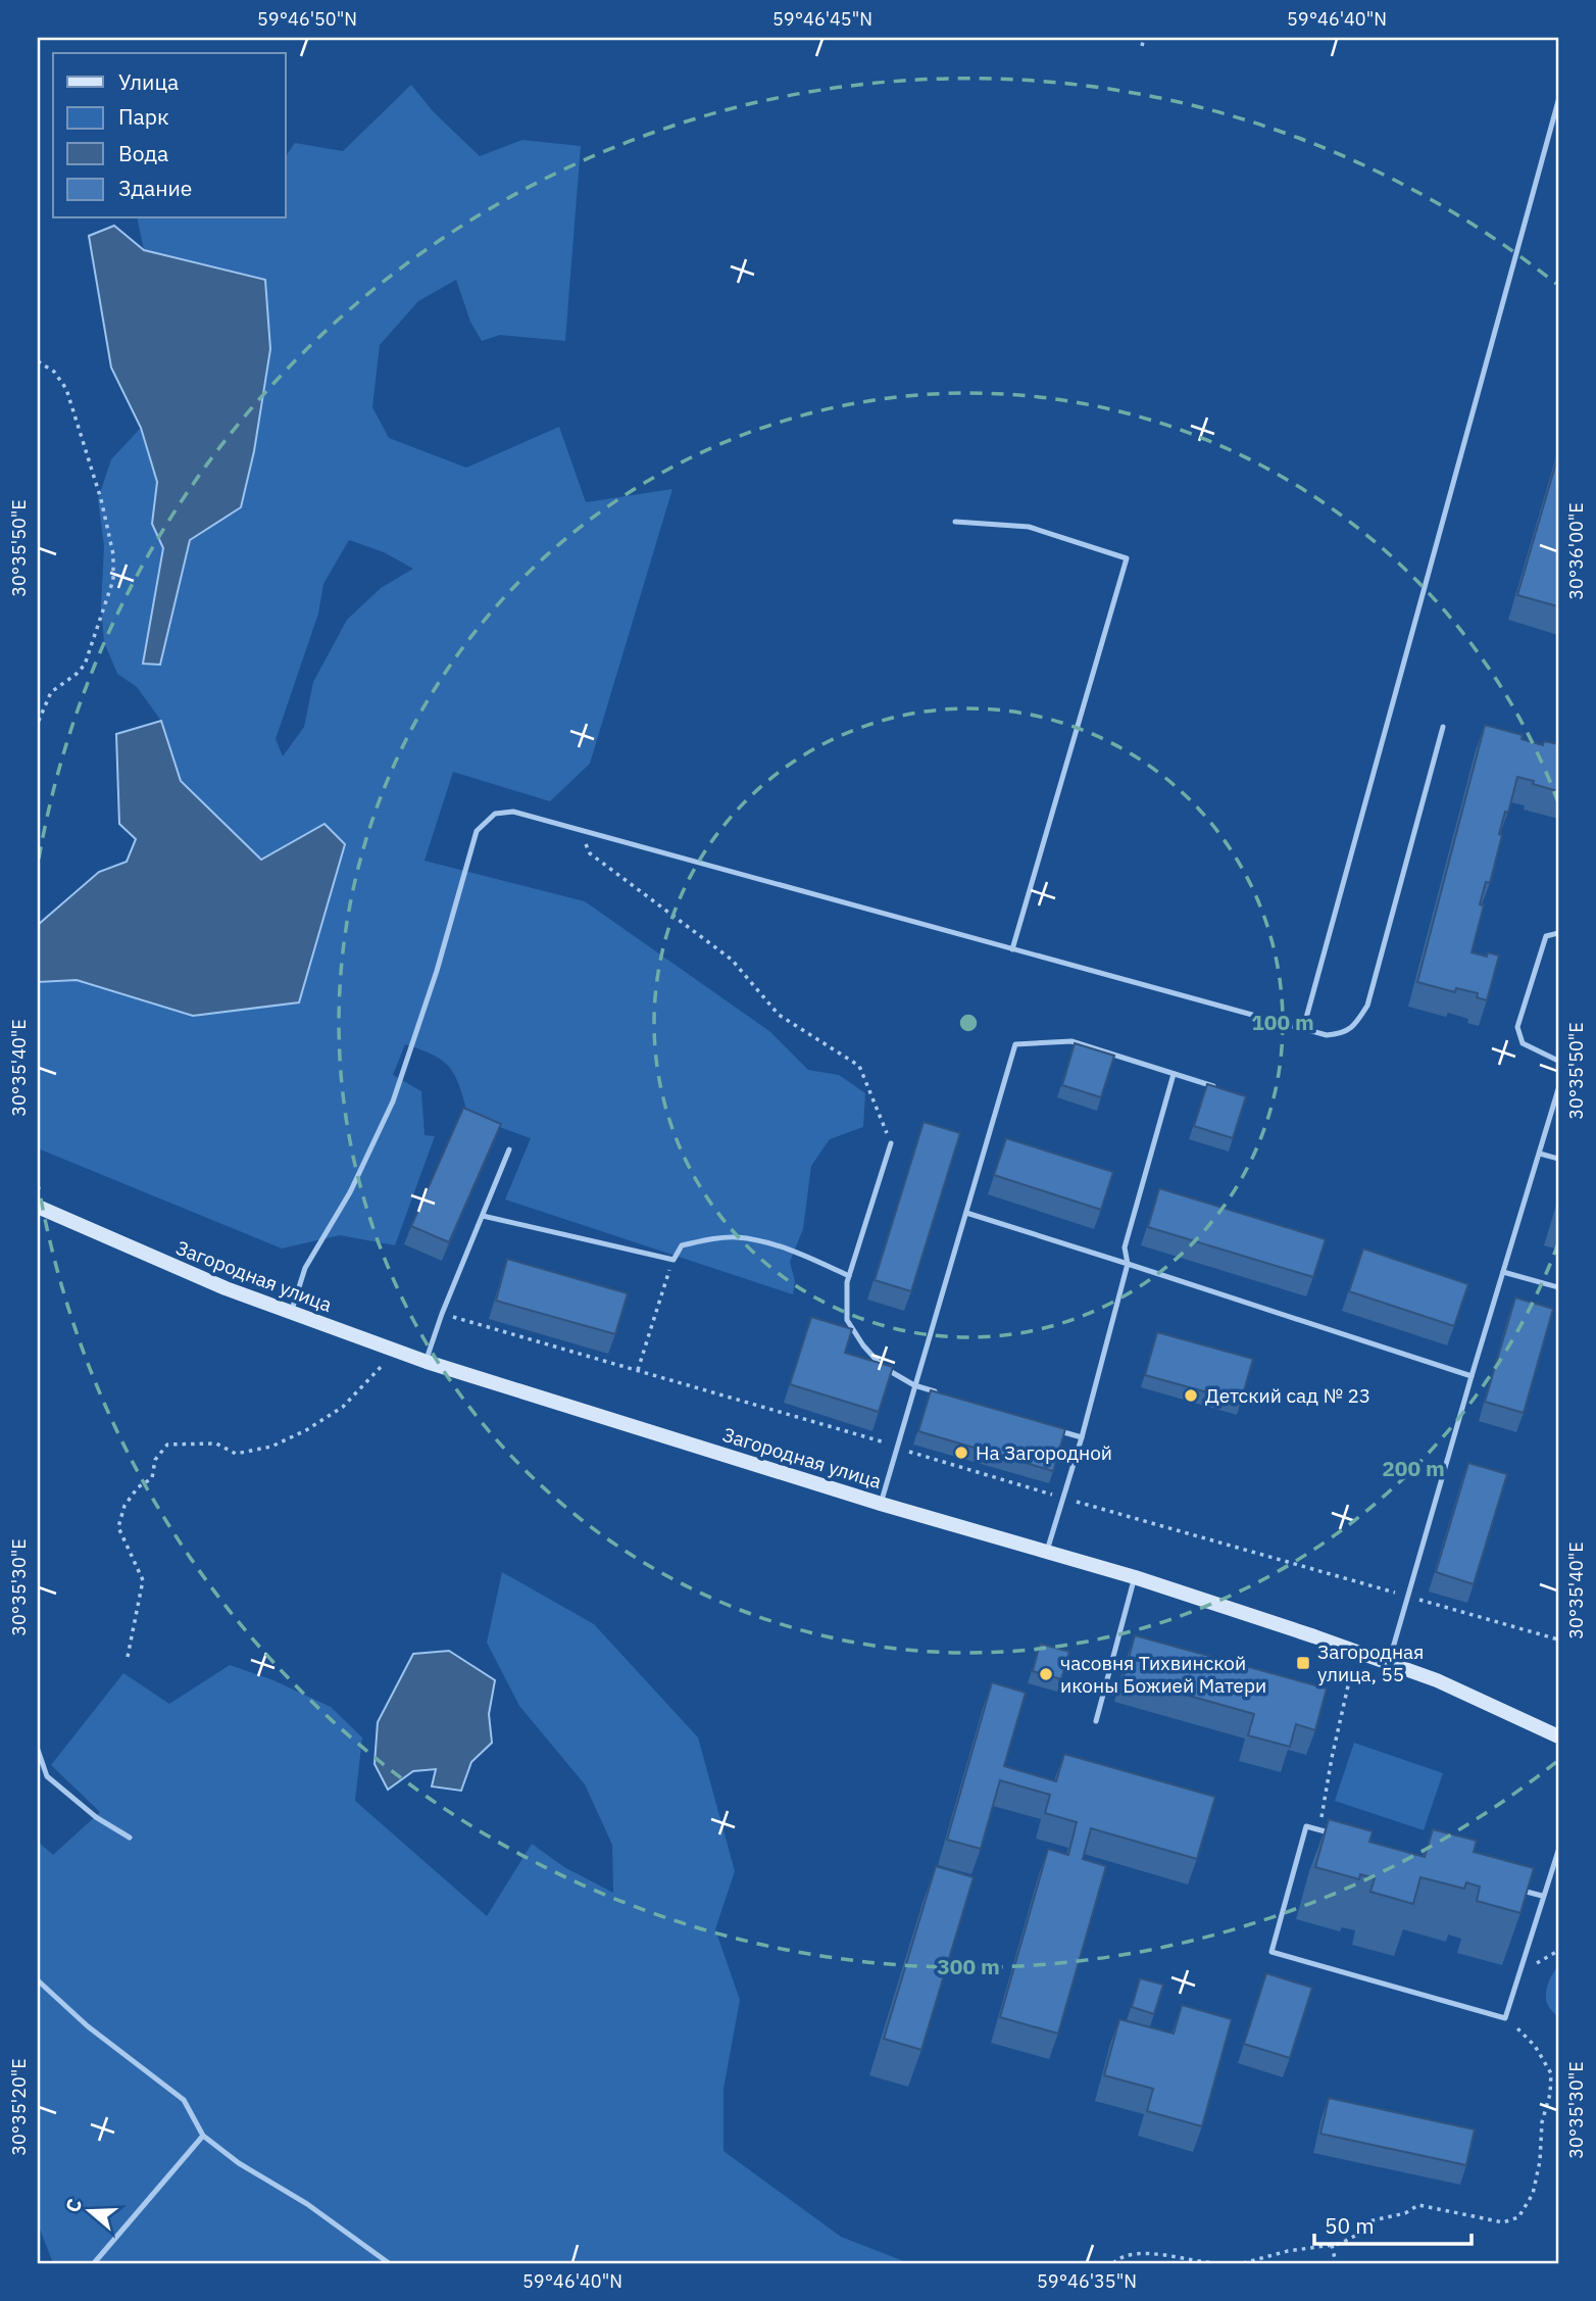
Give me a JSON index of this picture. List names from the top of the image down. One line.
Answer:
{"streets":{"main road":["Загородная улица"]},"places":{"other":["Детский сад № 23","На Загородной","часовня Тихвинской иконы Божией Матери"],"transit":["Загородная улица, 55"]},"legend":["Улица","Парк","Вода","Здание"],"scale_bar":"50 m","north":"left","coordinates":["59°46'50\"N","59°46'45\"N","59°46'40\"N","30°35'50\"E","30°36'00\"E","30°35'40\"E","30°35'30\"E","30°35'20\"E","59°46'35\"N"],"rings":["100 m","200 m","300 m"]}
